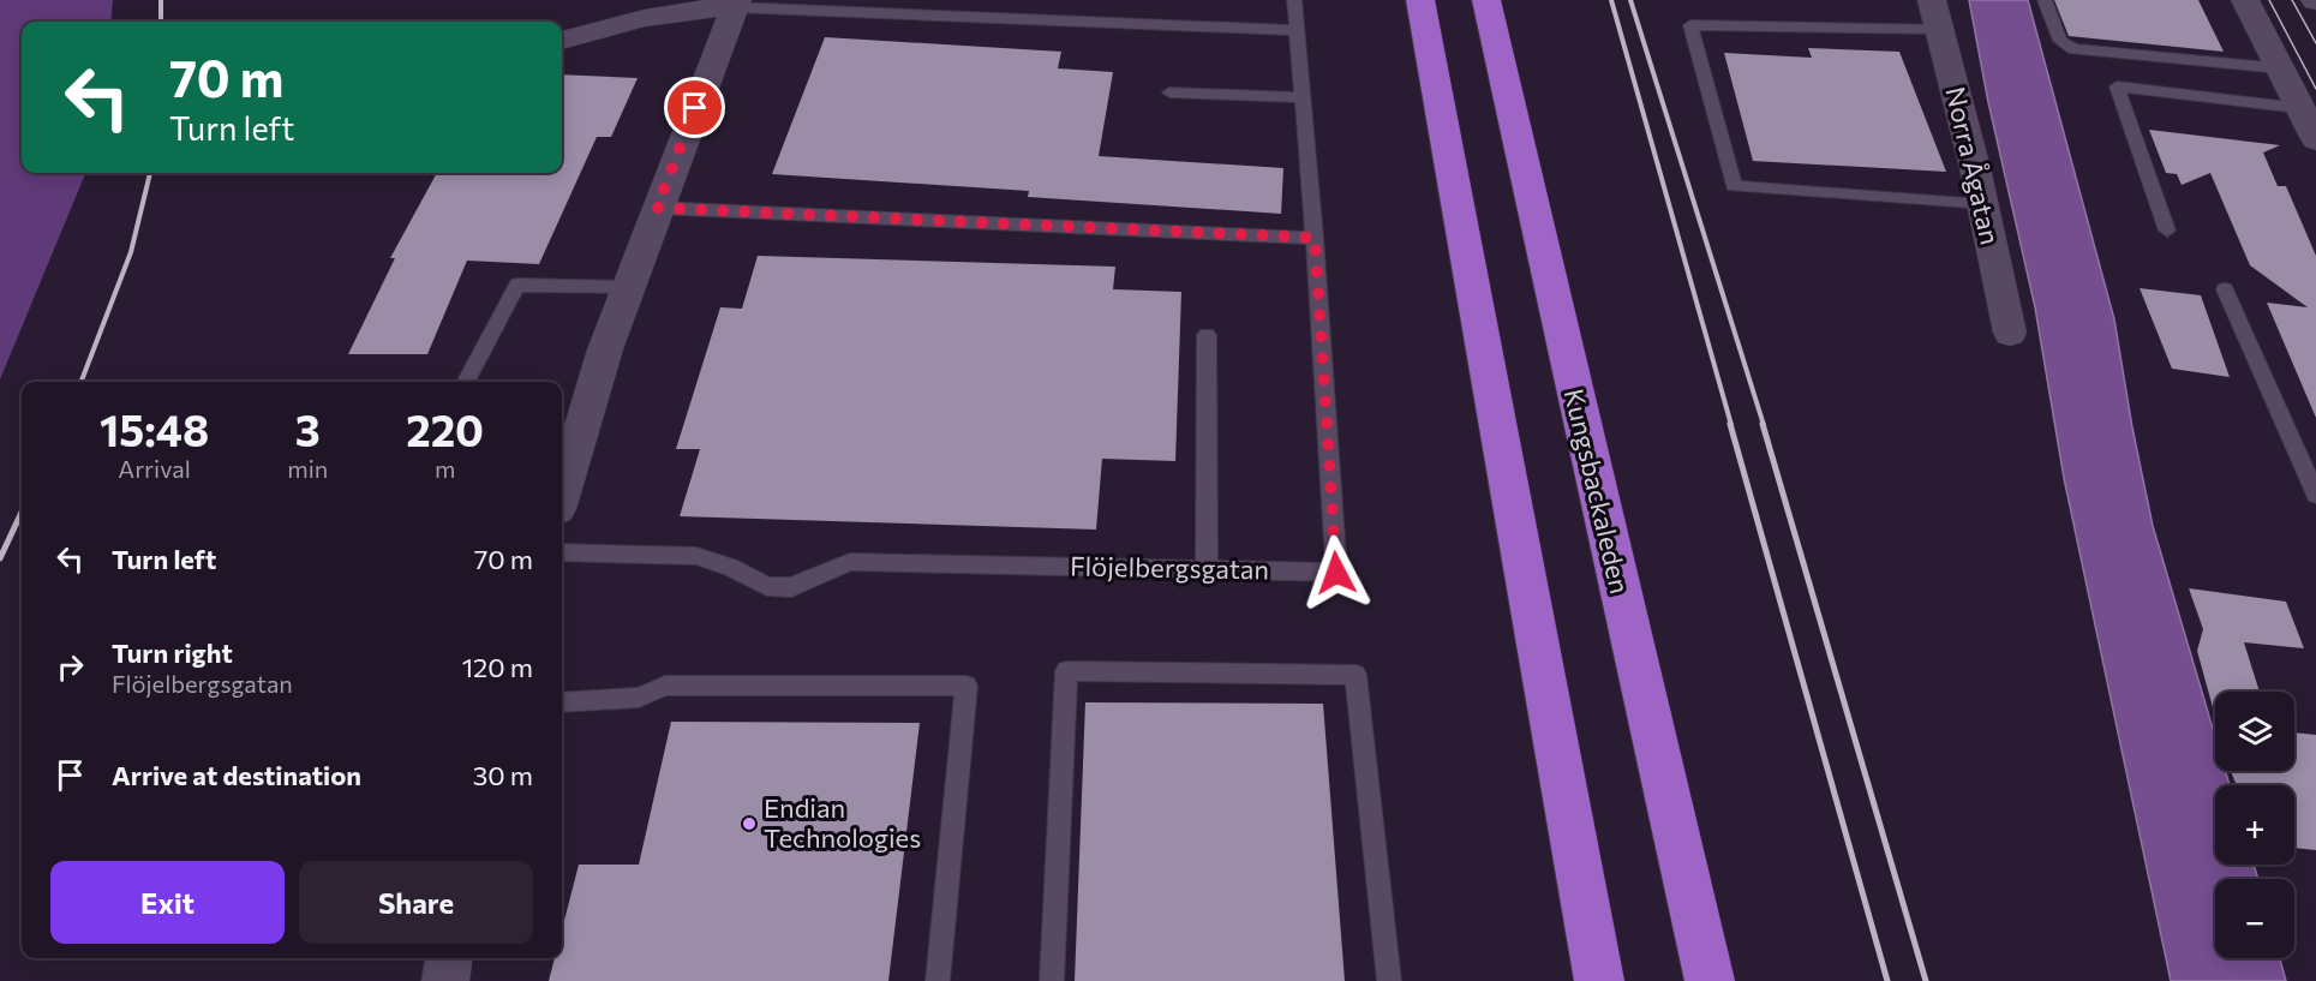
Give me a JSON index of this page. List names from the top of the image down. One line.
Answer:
{"streets":{"highway":["Kungsbackaleden"],"street":["Norra Ågatan"],"lane":["Flöjelbergsgatan"]},"places":["Endian Technologies"],"page":{"turn":["70 m","Turn left"],"eta":["15:48","Arrival","3","min","220","m"],"list":[{"name":"Turn left","value":"70 m"},{"name":"Turn right","note":"Flöjelbergsgatan","value":"120 m"},{"name":"Arrive at destination","value":"30 m"}],"map_buttons":["+","−"],"buttons":["Exit","Share"]}}
